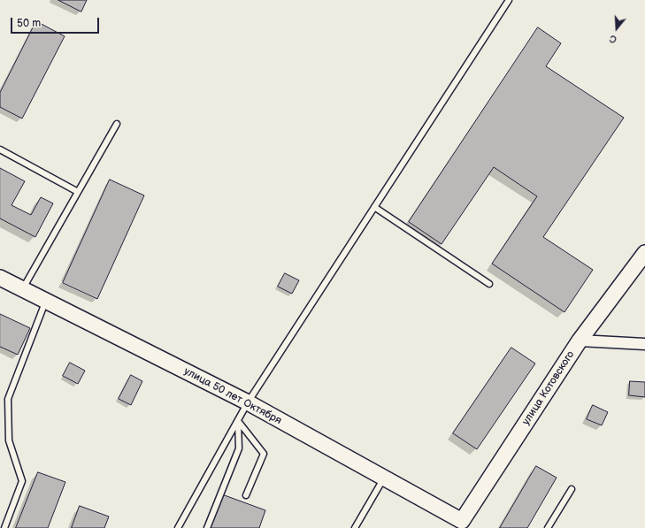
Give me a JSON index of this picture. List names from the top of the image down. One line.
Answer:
{"streets":{"main road":["улица Котовского","улица 50 лет Октября"]},"crossings":[["улица Котовского","улица 50 лет Октября"]],"scale_bar":"50 m","north":"bottom"}
